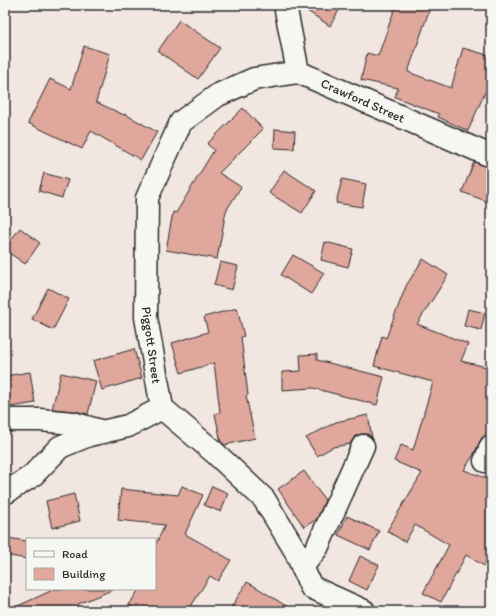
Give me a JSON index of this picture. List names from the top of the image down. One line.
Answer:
{"streets":{"street":["Crawford Street","Piggott Street"]},"crossings":[["Crawford Street","Piggott Street"]],"legend":["Road","Building"]}
